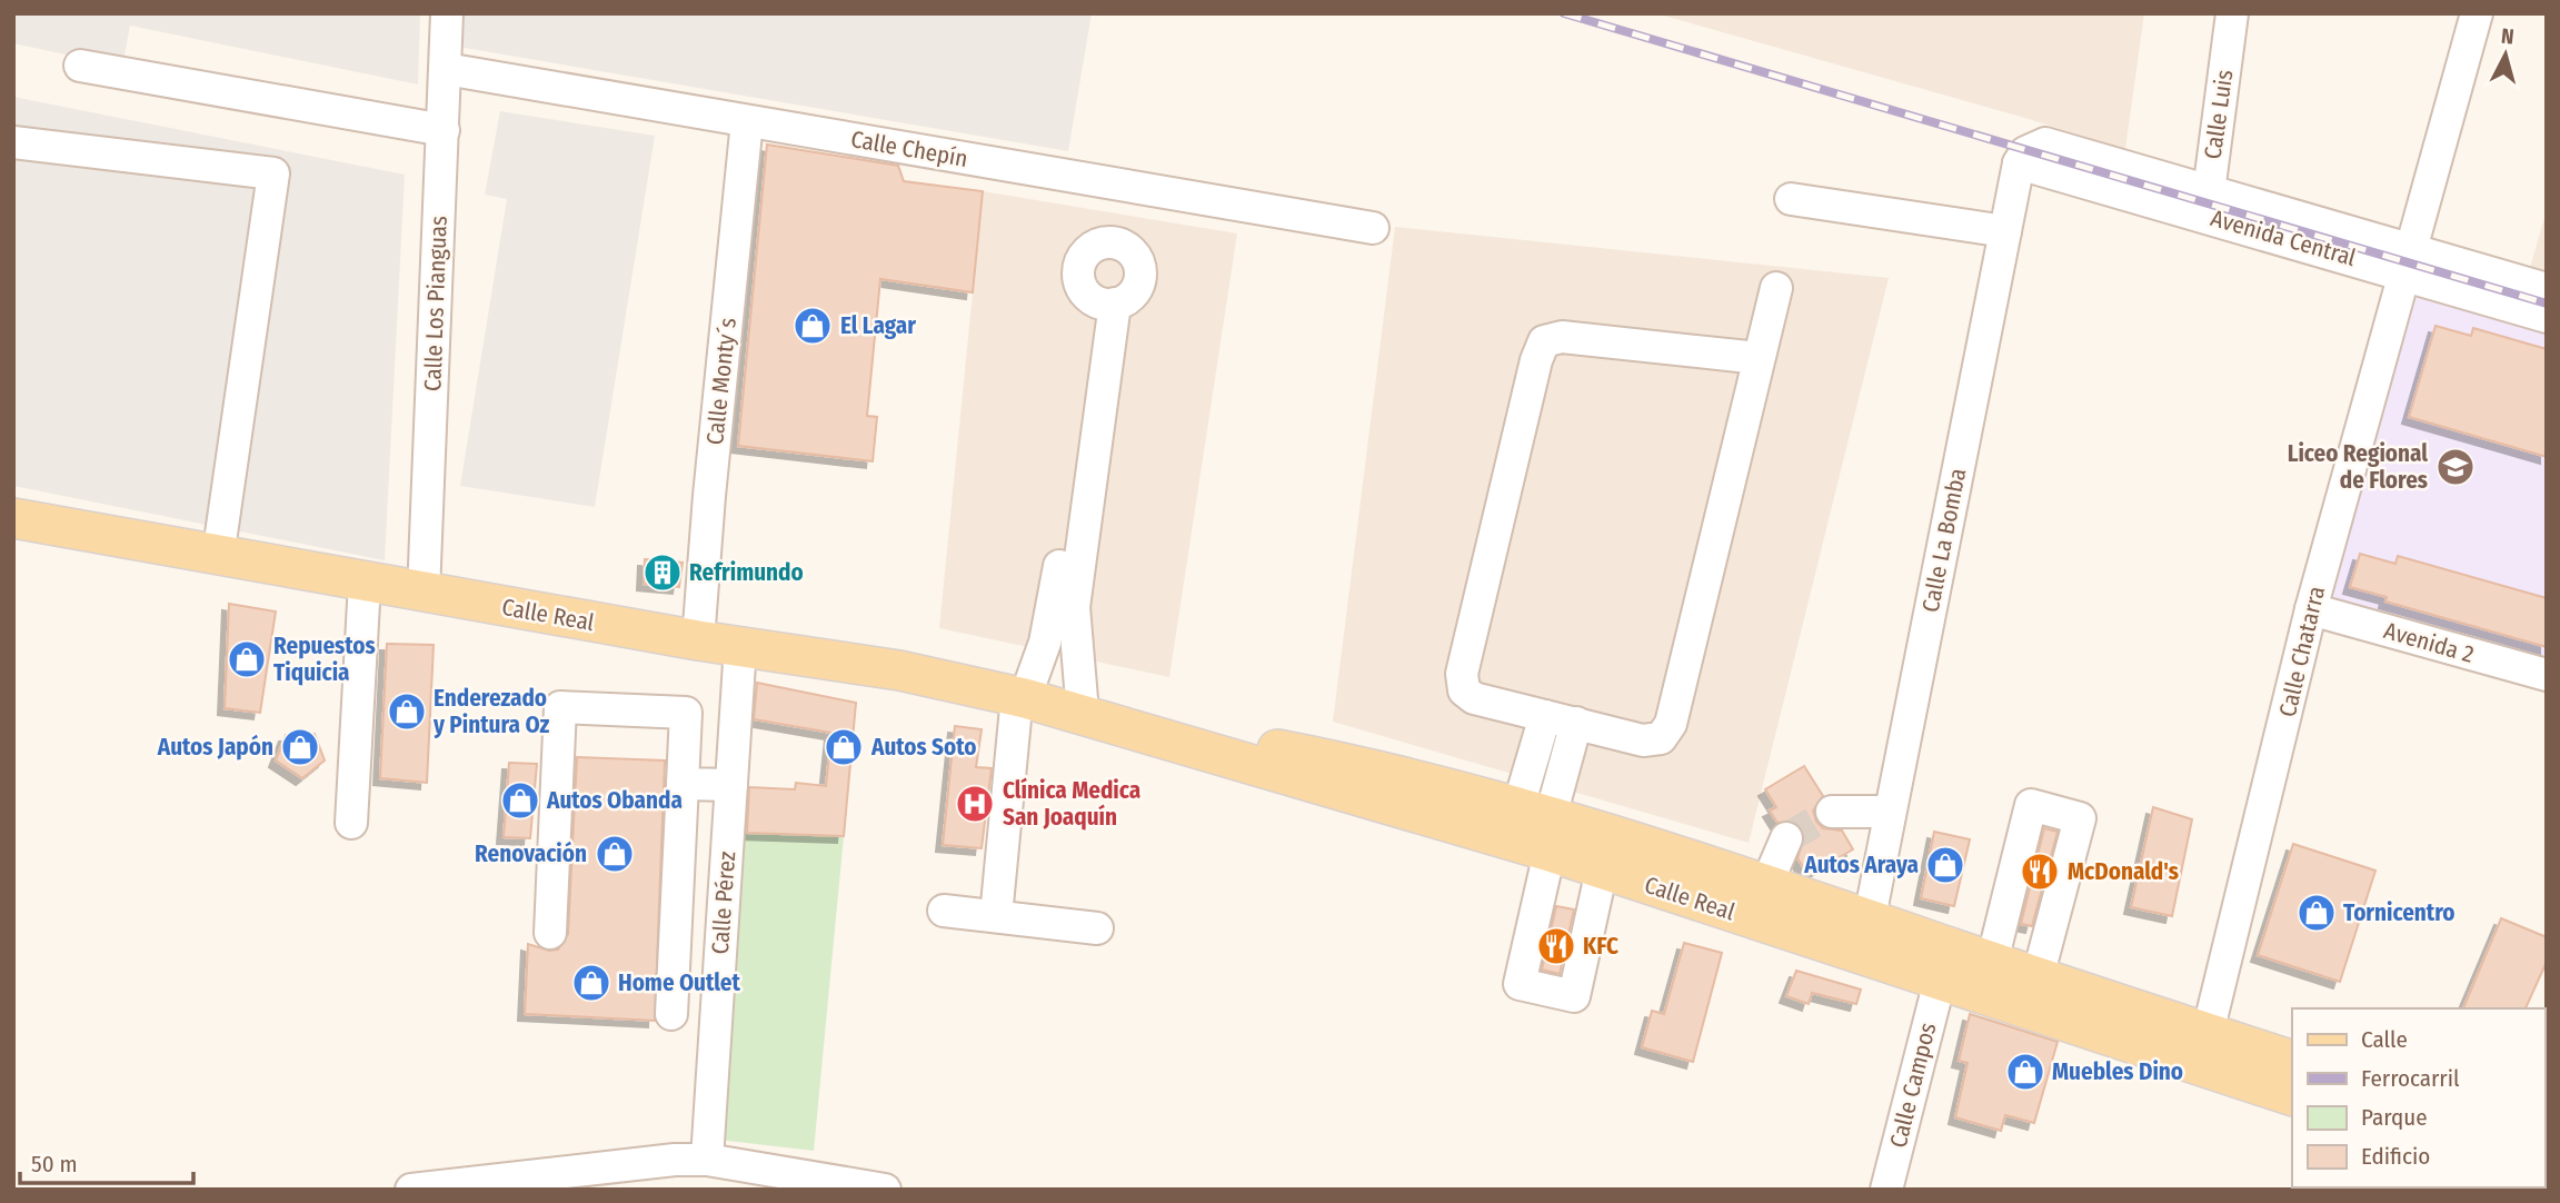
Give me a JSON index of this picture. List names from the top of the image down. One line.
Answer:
{"streets":{"main road":["Calle Real"],"street":["Calle Luis","Calle Chepín","Avenida Central","Calle Los Pianguas","Calle Monty´s","Calle La Bomba","Avenida 2","Calle Chatarra","Calle Pérez","Calle Campos"]},"crossings":[["Calle Luis","Avenida Central"],["Calle Chepín","Calle Los Pianguas"],["Calle Chepín","Calle Monty´s"],["Avenida Central","Calle La Bomba"],["Avenida Central","Calle Chatarra"],["Calle Los Pianguas","Calle Real"],["Calle Monty´s","Calle Real"],["Calle La Bomba","Calle Real"],["Calle Real","Calle Chatarra"],["Calle Real","Calle Pérez"],["Calle Real","Calle Campos"],["Avenida 2","Calle Chatarra"]],"places":{"shop":["El Lagar","Repuestos Tiquicia","Enderezado y Pintura Oz","Autos Japón","Autos Soto","Autos Obanda","Renovación","Autos Araya","Tornicentro","Home Outlet","Muebles Dino"],"school or university":["Liceo Regional de Flores"],"building":["Refrimundo"],"hospital":["Clínica Medica San Joaquín"],"restaurant":["McDonald's","KFC"]},"legend":["Calle","Ferrocarril","Parque","Edificio"],"scale_bar":"50 m","north":"top"}
